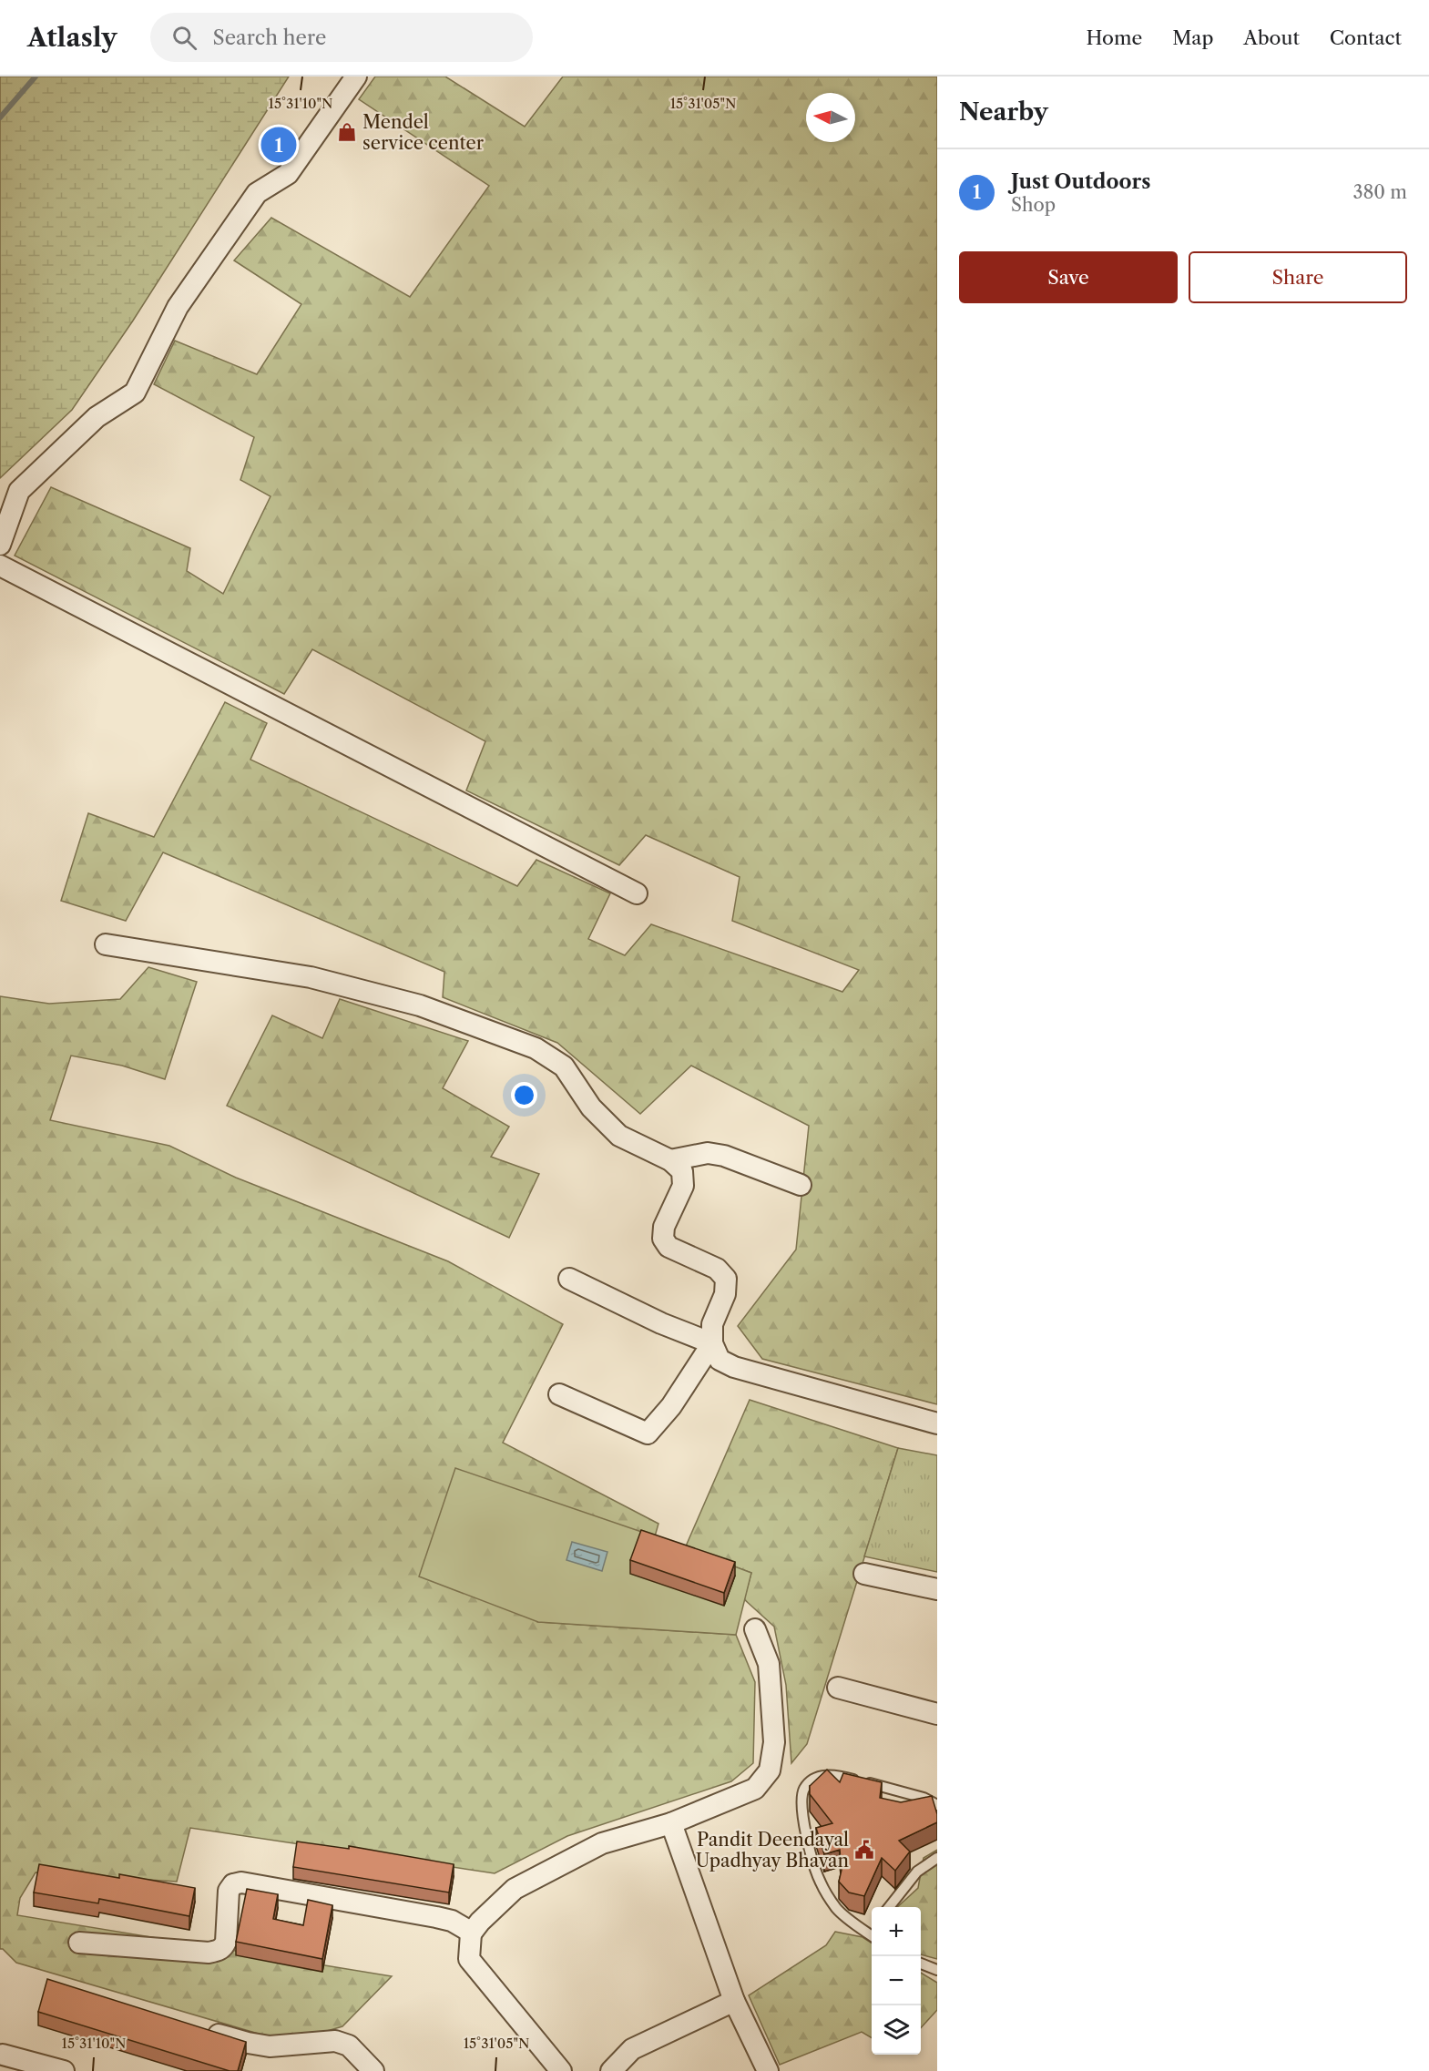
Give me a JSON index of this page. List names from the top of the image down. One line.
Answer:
{"places":{"shop":["Mendel service center"],"public building":["Pandit Deendayal Upadhyay Bhavan"]},"north":"left","page":{"header":"Atlasly","search":"Search here","nav":["Home","Map","About","Contact"],"heading":"Nearby","pins":"1","list":[{"mark":"1","name":"Just Outdoors","note":"Shop","value":"380 m"}],"buttons":["Save","Share"],"map_buttons":["+","−"]},"coordinates":["15°31'10\"N","15°31'05\"N"]}
